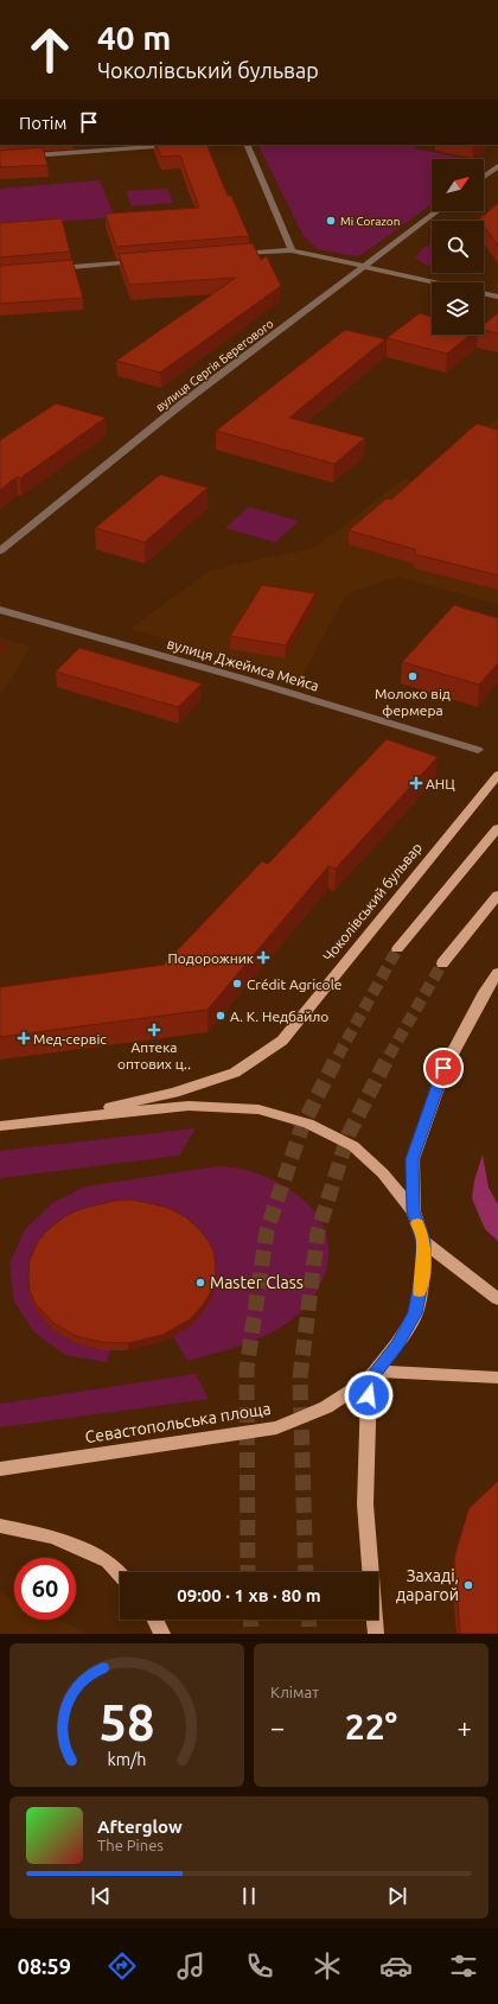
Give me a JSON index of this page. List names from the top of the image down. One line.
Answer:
{"streets":{"main road":["Чоколівський бульвар","Севастопольська площа"],"street":["вулиця Сергія Берегового","вулиця Джеймса Мейса"]},"crossings":[["Чоколівський бульвар","Севастопольська площа"]],"places":{"other":["Mi Corazon","Молоко від фермера","Crédit Agricole","А. К. Недбайло","Master Class","Захаді, дарагой"],"health":["АНЦ","Подорожник","Аптека оптових ц‥","Мед-сервіс"]},"north":"top right","page":{"turn":["40 m","Чоколівський бульвар"],"then":"Потім","limit":"60","trip":"09:00 · 1 хв · 80 m","tile":"Клімат","heat":["−","22°","+"],"song":["Afterglow","The Pines"],"tabs":"08:59","gauge":["58","km/h"]}}
